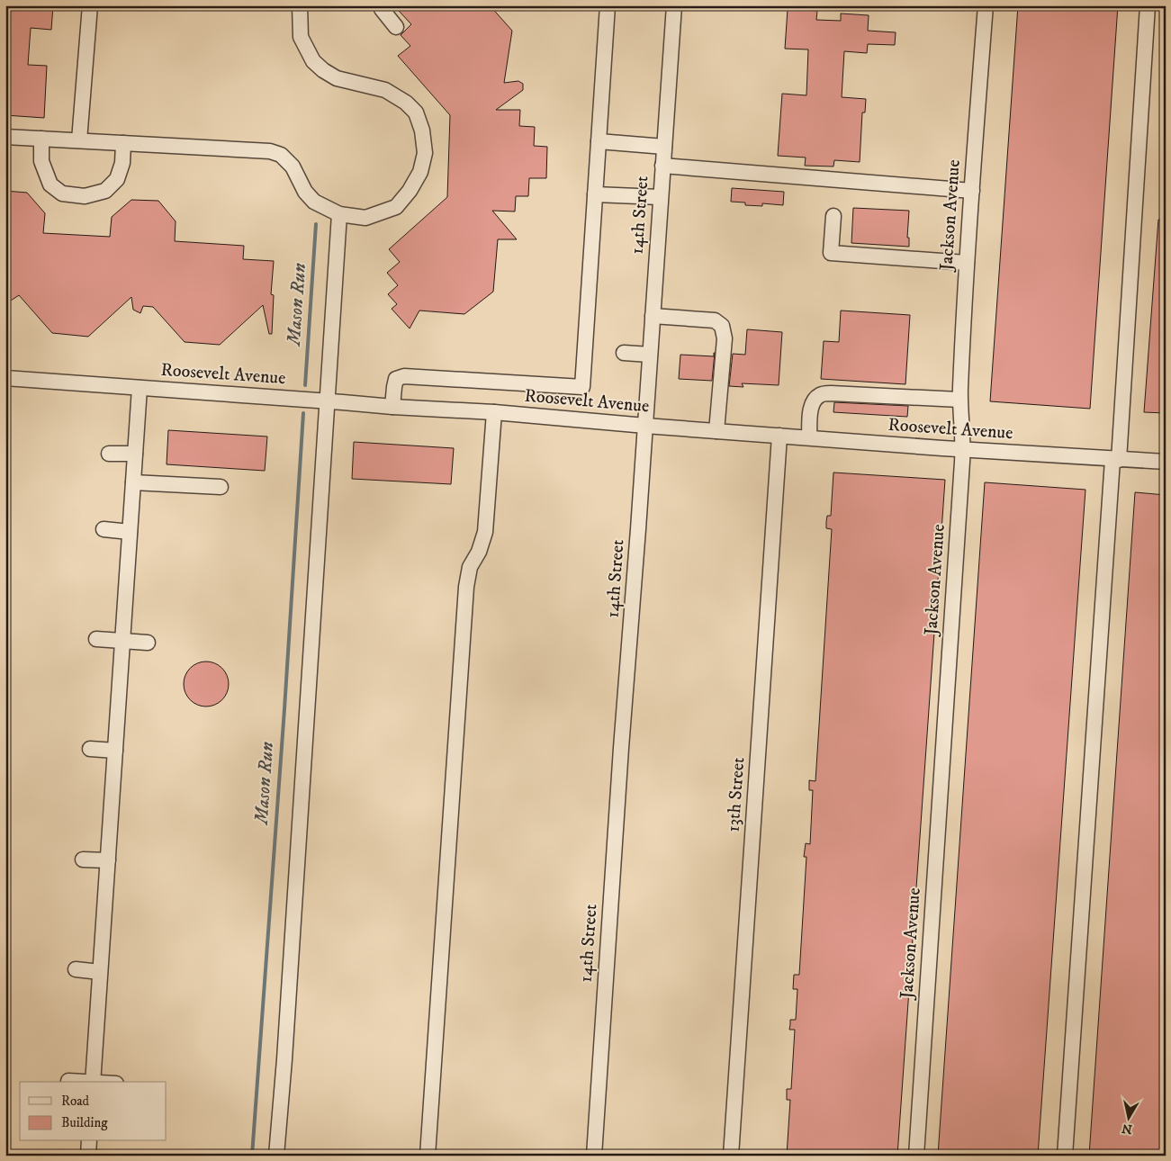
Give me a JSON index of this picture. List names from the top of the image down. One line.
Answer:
{"streets":{"street":["14th Street","Jackson Avenue","Roosevelt Avenue","13th Street"]},"crossings":[["14th Street","Roosevelt Avenue"],["Jackson Avenue","Roosevelt Avenue"],["Roosevelt Avenue","13th Street"]],"water":["Mason Run"],"legend":["Road","Building"],"north":"bottom"}
